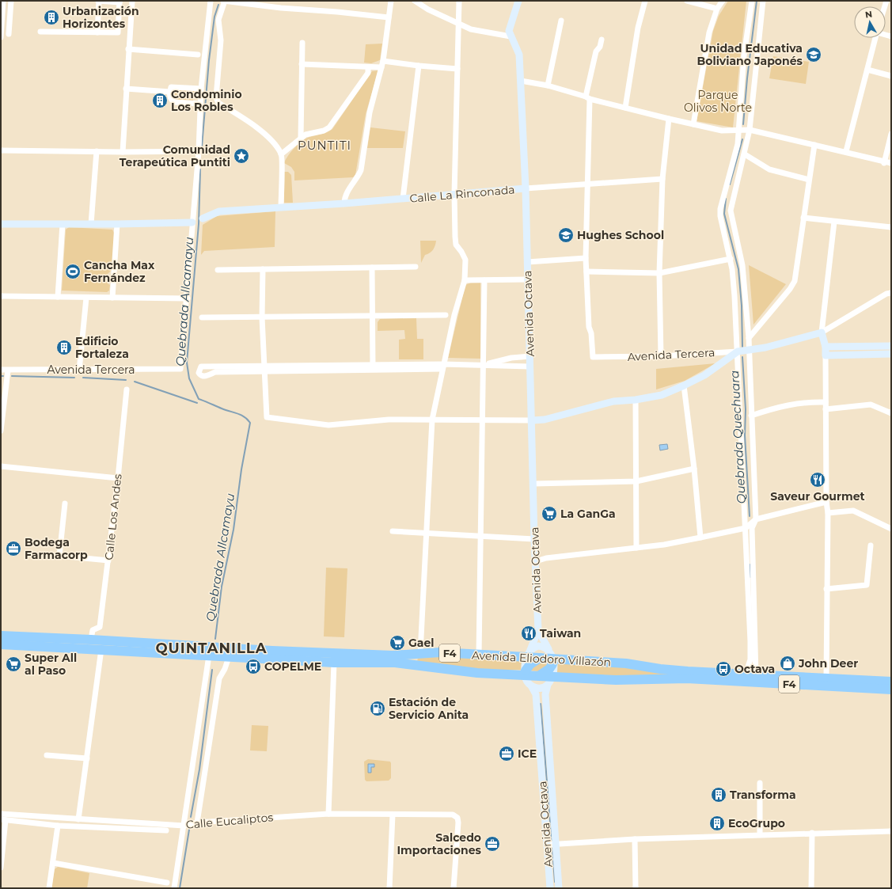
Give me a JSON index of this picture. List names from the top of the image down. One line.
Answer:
{"streets":{"highway":["F4","Avenida Eliodoro Villazón"],"main road":["Calle La Rinconada","Avenida Octava","Avenida Tercera"],"street":["Calle Los Andes","Calle Eucaliptos"]},"crossings":[["Calle La Rinconada","Avenida Octava"],["Avenida Octava","Avenida Eliodoro Villazón"],["Calle Los Andes","Avenida Eliodoro Villazón"]],"districts":["PUNTITI","QUINTANILLA"],"water":["Quebrada Allcamayu","Quebrada Quechuara"],"parks":["Parque Olivos Norte"],"places":{"building":["Urbanización Horizontes","Condominio Los Robles","Edificio Fortaleza","Transforma","EcoGrupo"],"school or university":["Unidad Educativa Boliviano Japonés","Hughes School"],"place":["Comunidad Terapeútica Puntiti"],"sports":["Cancha Max Fernández"],"restaurant":["Saveur Gourmet","Taiwan"],"supermarket":["La GanGa","Gael","Super All al Paso"],"office":["Bodega Farmacorp","ICE","Salcedo Importaciones"],"shop":["John Deer"],"bus stop":["COPELME","Octava"],"fuel station":["Estación de Servicio Anita"]},"north":"top"}
